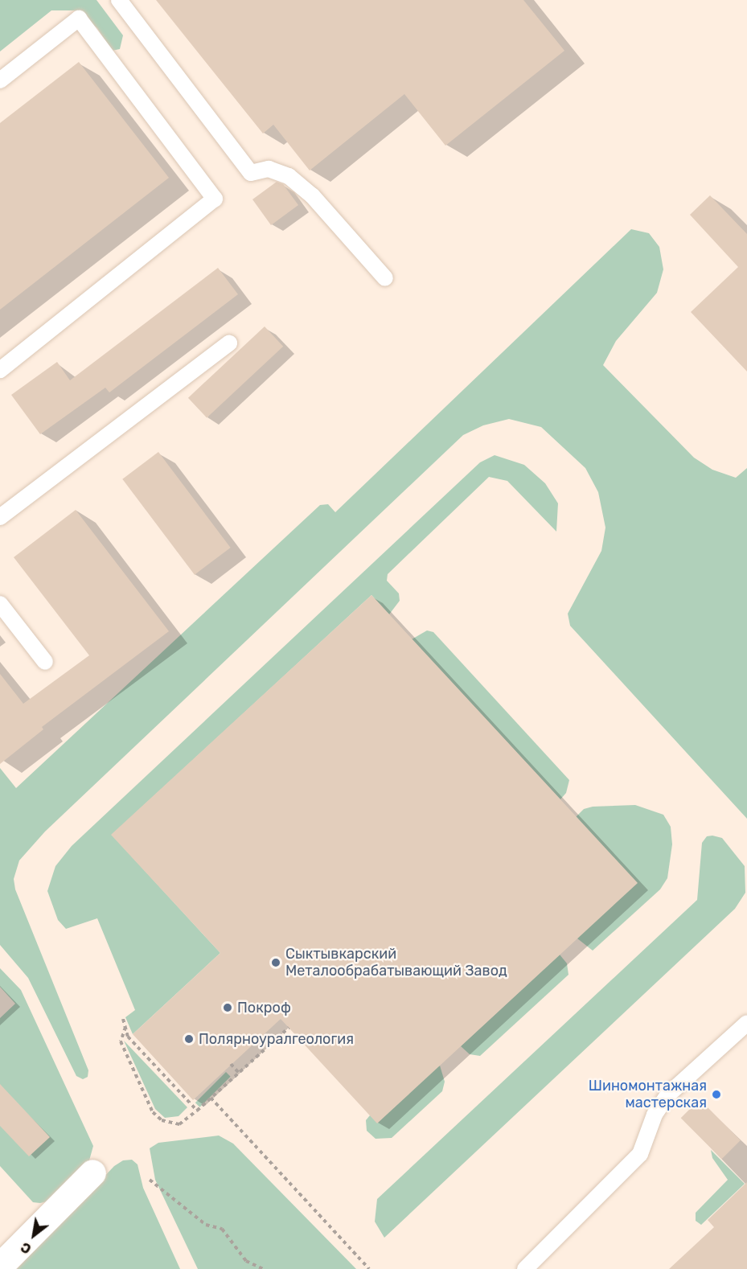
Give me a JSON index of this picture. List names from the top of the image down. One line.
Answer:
{"places":["Сыктывкарский Металообрабатывающий Завод","Покроф","Полярноуралгеология","Шиномонтажная мастерская"],"north":"bottom left"}
